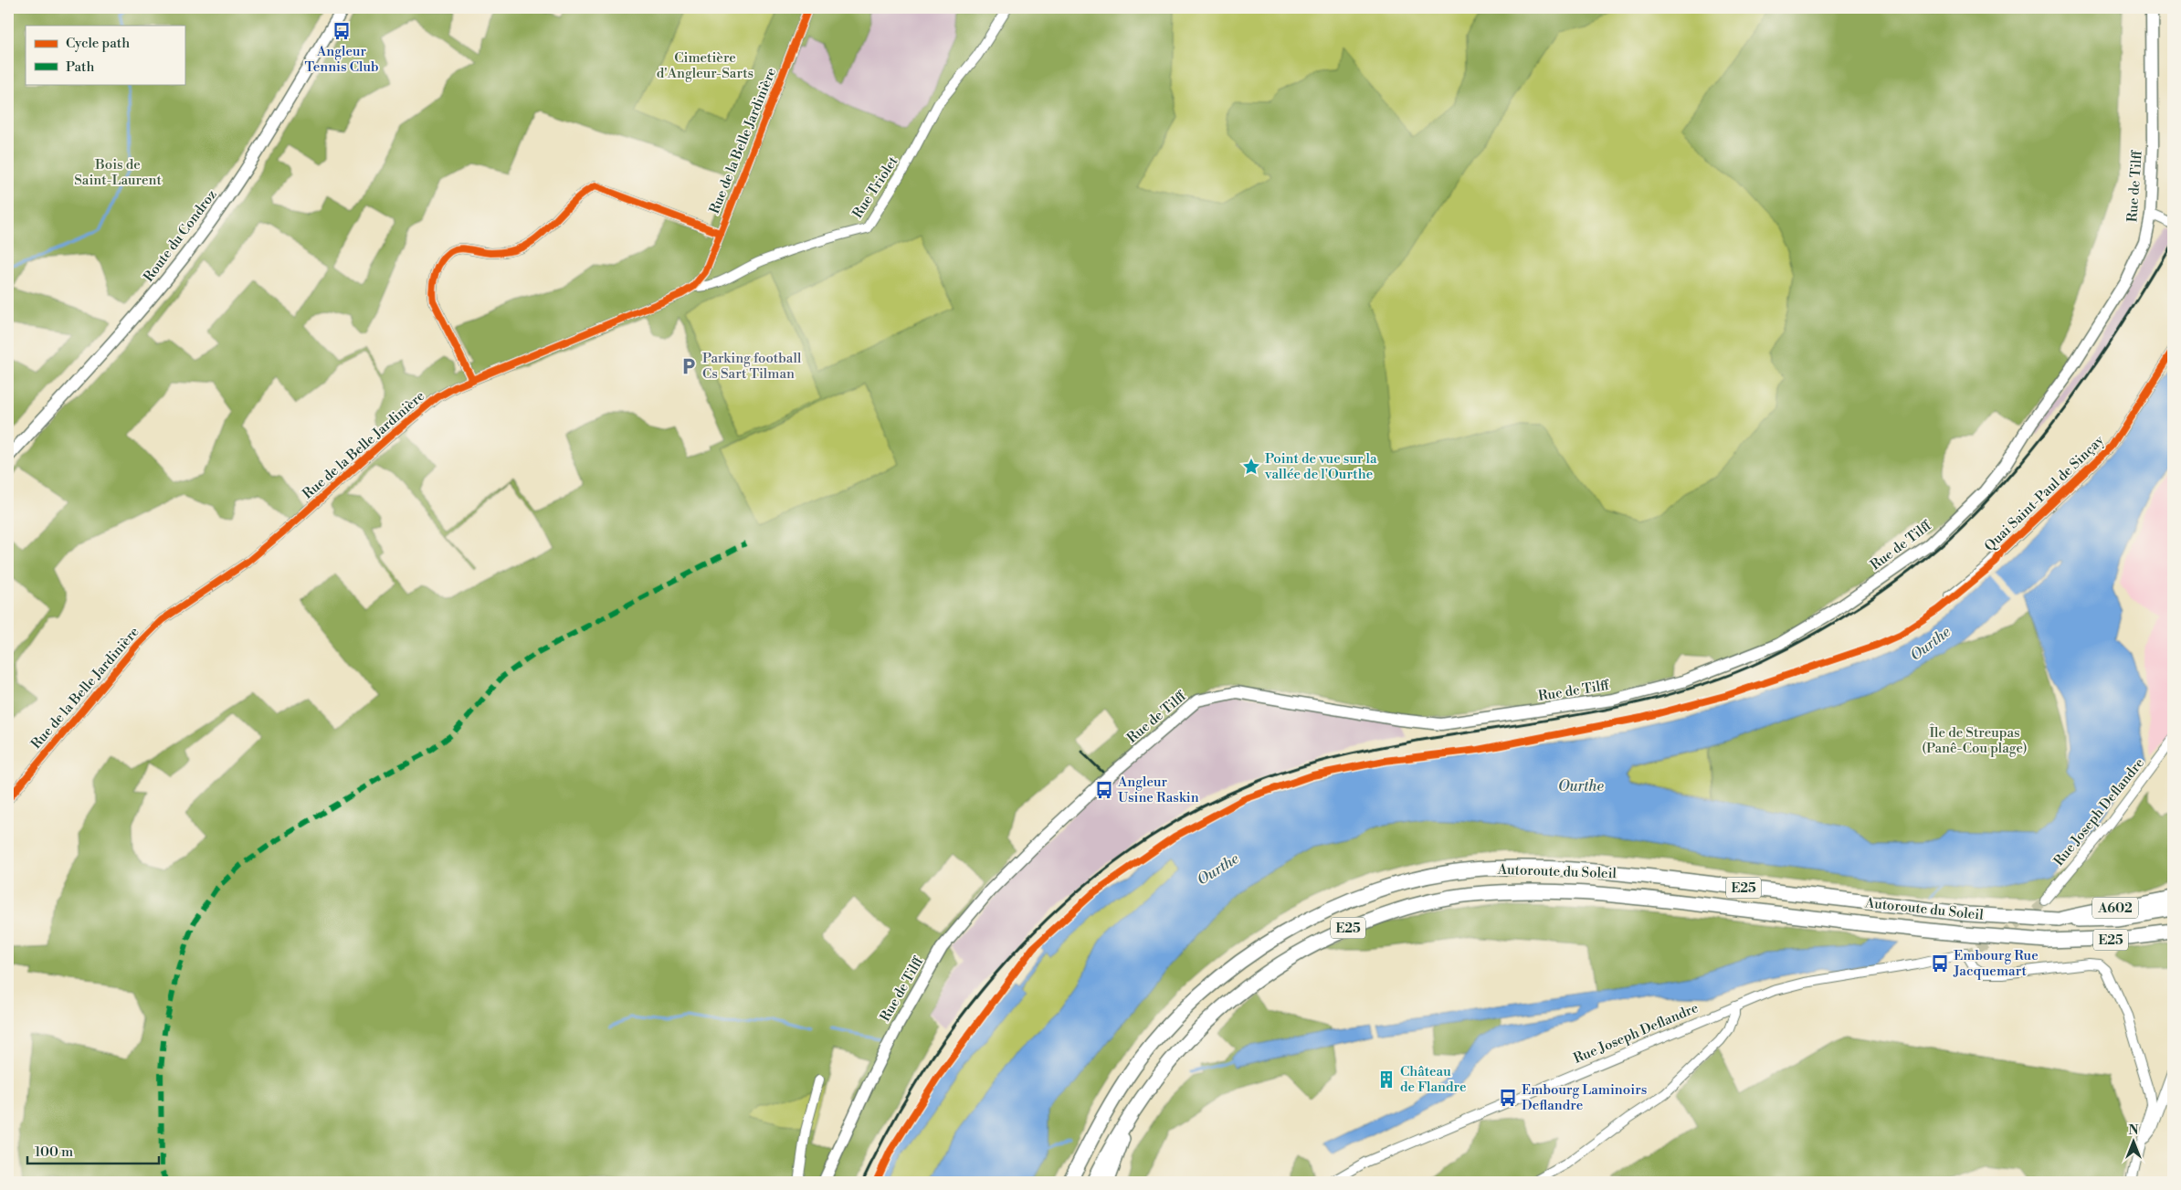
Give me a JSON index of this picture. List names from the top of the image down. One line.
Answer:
{"streets":{"highway":["Autoroute du Soleil","E25","A602"],"main road":["Rue de Tilff","Route du Condroz"],"street":["Rue de la Belle Jardinière","Rue Triolet","Quai Saint-Paul de Sinçay","Rue Joseph Deflandre"]},"crossings":[["Rue de la Belle Jardinière","Rue Triolet"],["Autoroute du Soleil","A602"]],"water":["Ourthe"],"parks":["Cimetière d'Angleur-Sarts","Bois de Saint-Laurent","Île de Streupas (Panê-Cou plage)"],"places":{"bus stop":["Angleur Tennis Club","Angleur Usine Raskin","Embourg Rue Jacquemart","Embourg Laminoirs Deflandre"],"parking":["Parking football Cs Sart Tilman"],"place":["Point de vue sur la vallée de l'Ourthe"],"building":["Château de Flandre"]},"legend":["Cycle path","Path"],"scale_bar":"100 m","north":"top"}
